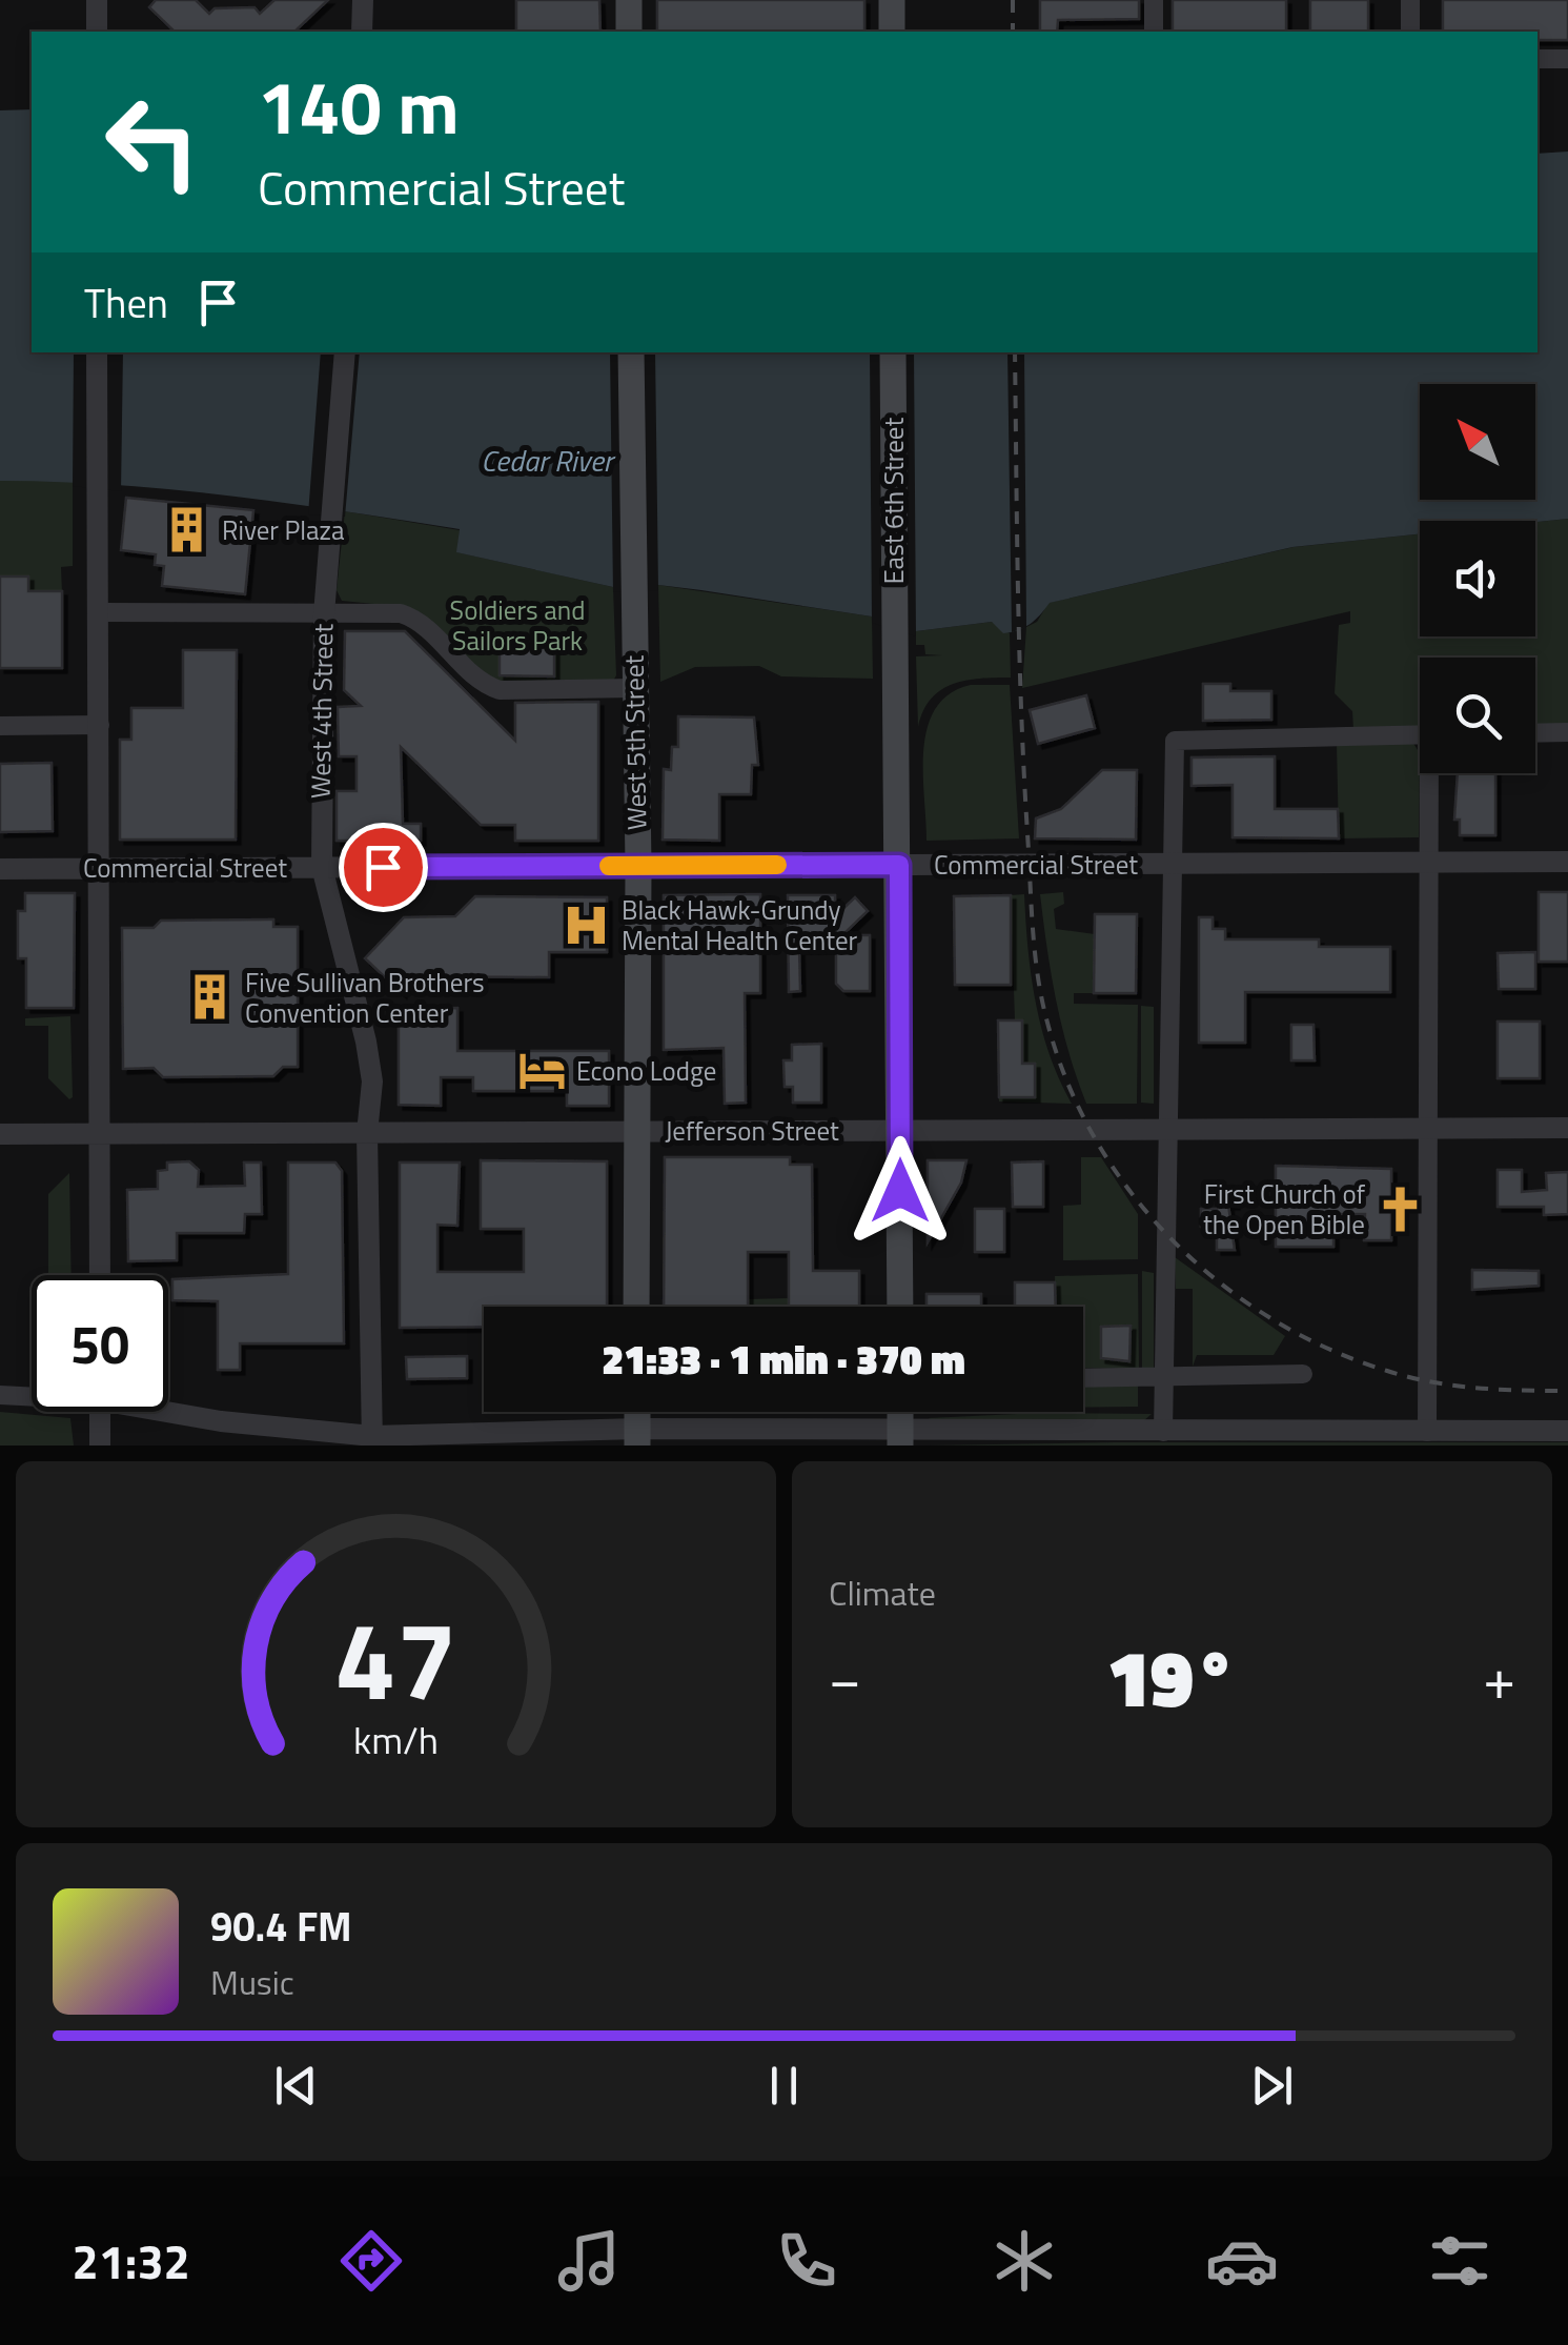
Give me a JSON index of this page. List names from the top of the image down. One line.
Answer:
{"streets":{"main road":["East 6th Street","West 5th Street"],"street":["West 4th Street","Commercial Street","Jefferson Street"]},"crossings":[["East 6th Street","Commercial Street"],["East 6th Street","Jefferson Street"],["West 4th Street","Commercial Street"],["West 4th Street","Jefferson Street"],["West 5th Street","Commercial Street"],["West 5th Street","Jefferson Street"]],"water":["Cedar River"],"parks":["Soldiers and Sailors Park"],"places":{"building":["River Plaza","Five Sullivan Brothers Convention Center"],"hospital":["Black Hawk-Grundy Mental Health Center"],"hotel":["Econo Lodge"],"church":["First Church of the Open Bible"]},"north":"top left","page":{"turn":["140 m","Commercial Street"],"then":"Then","limit":"50","trip":"21:33 · 1 min · 370 m","tile":"Climate","heat":["−","19°","+"],"song":["90.4 FM","Music"],"tabs":"21:32","gauge":["47","km/h"]}}
